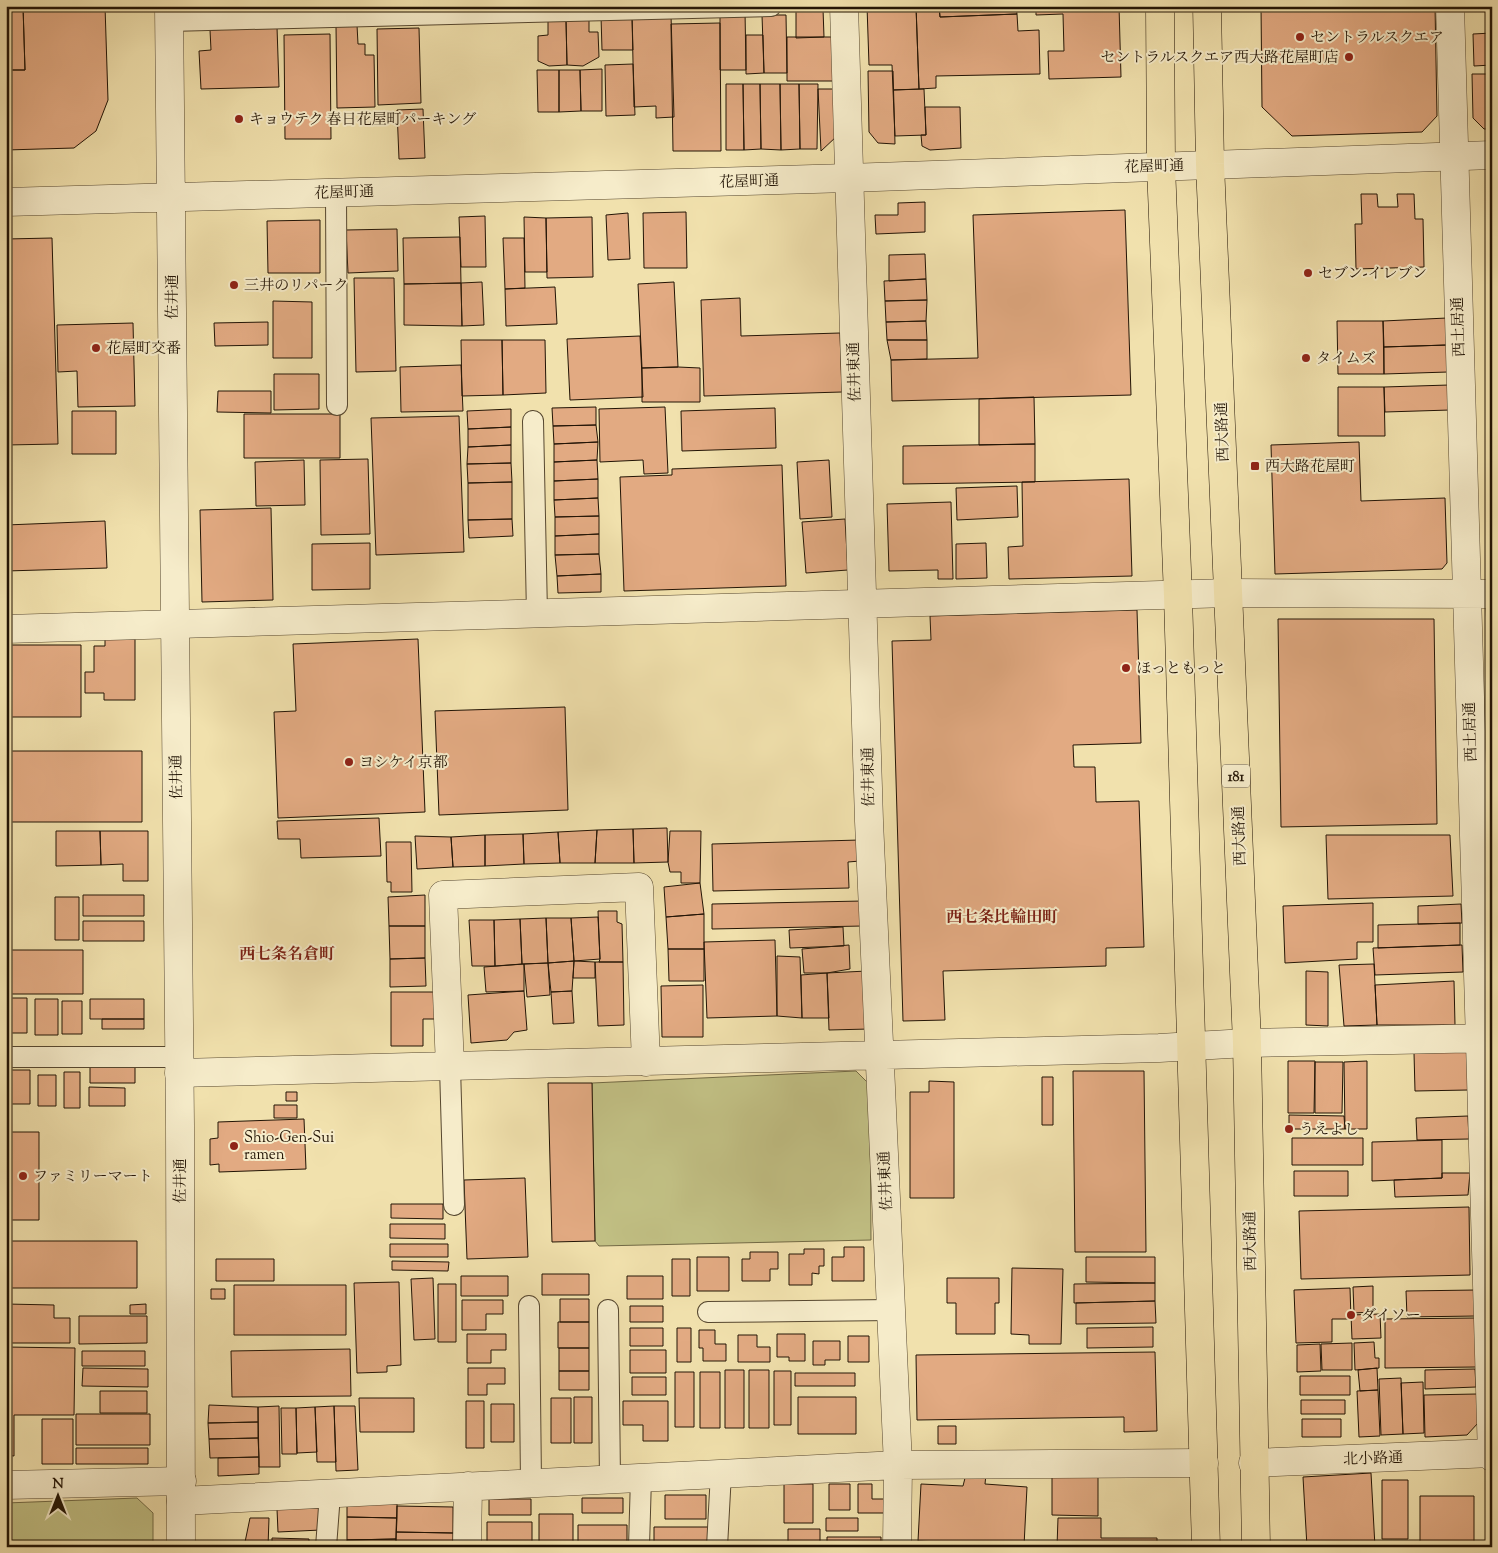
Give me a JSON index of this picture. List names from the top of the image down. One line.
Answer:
{"streets":{"main road":["西大路通","181"],"street":["花屋町通","佐井通","西土居通","佐井東通","北小路通"]},"crossings":[["花屋町通","佐井通"],["花屋町通","西土居通"],["花屋町通","佐井東通"],["花屋町通","西大路通"],["西土居通","北小路通"],["西大路通","北小路通"]],"districts":["西七条比輪田町","西七条名倉町"],"places":{"other":["セントラルスクエア","セントラルスクエア西大路花屋町店","キョウテク 春日花屋町パーキング","セブン-イレブン","三井のリパーク","花屋町交番","タイムズ","ほっともっと","ヨシケイ京都","うえよし","Shio-Gen-Sui ramen","ファミリーマート","ダイソー"],"transit":["西大路花屋町"]},"north":"top"}
